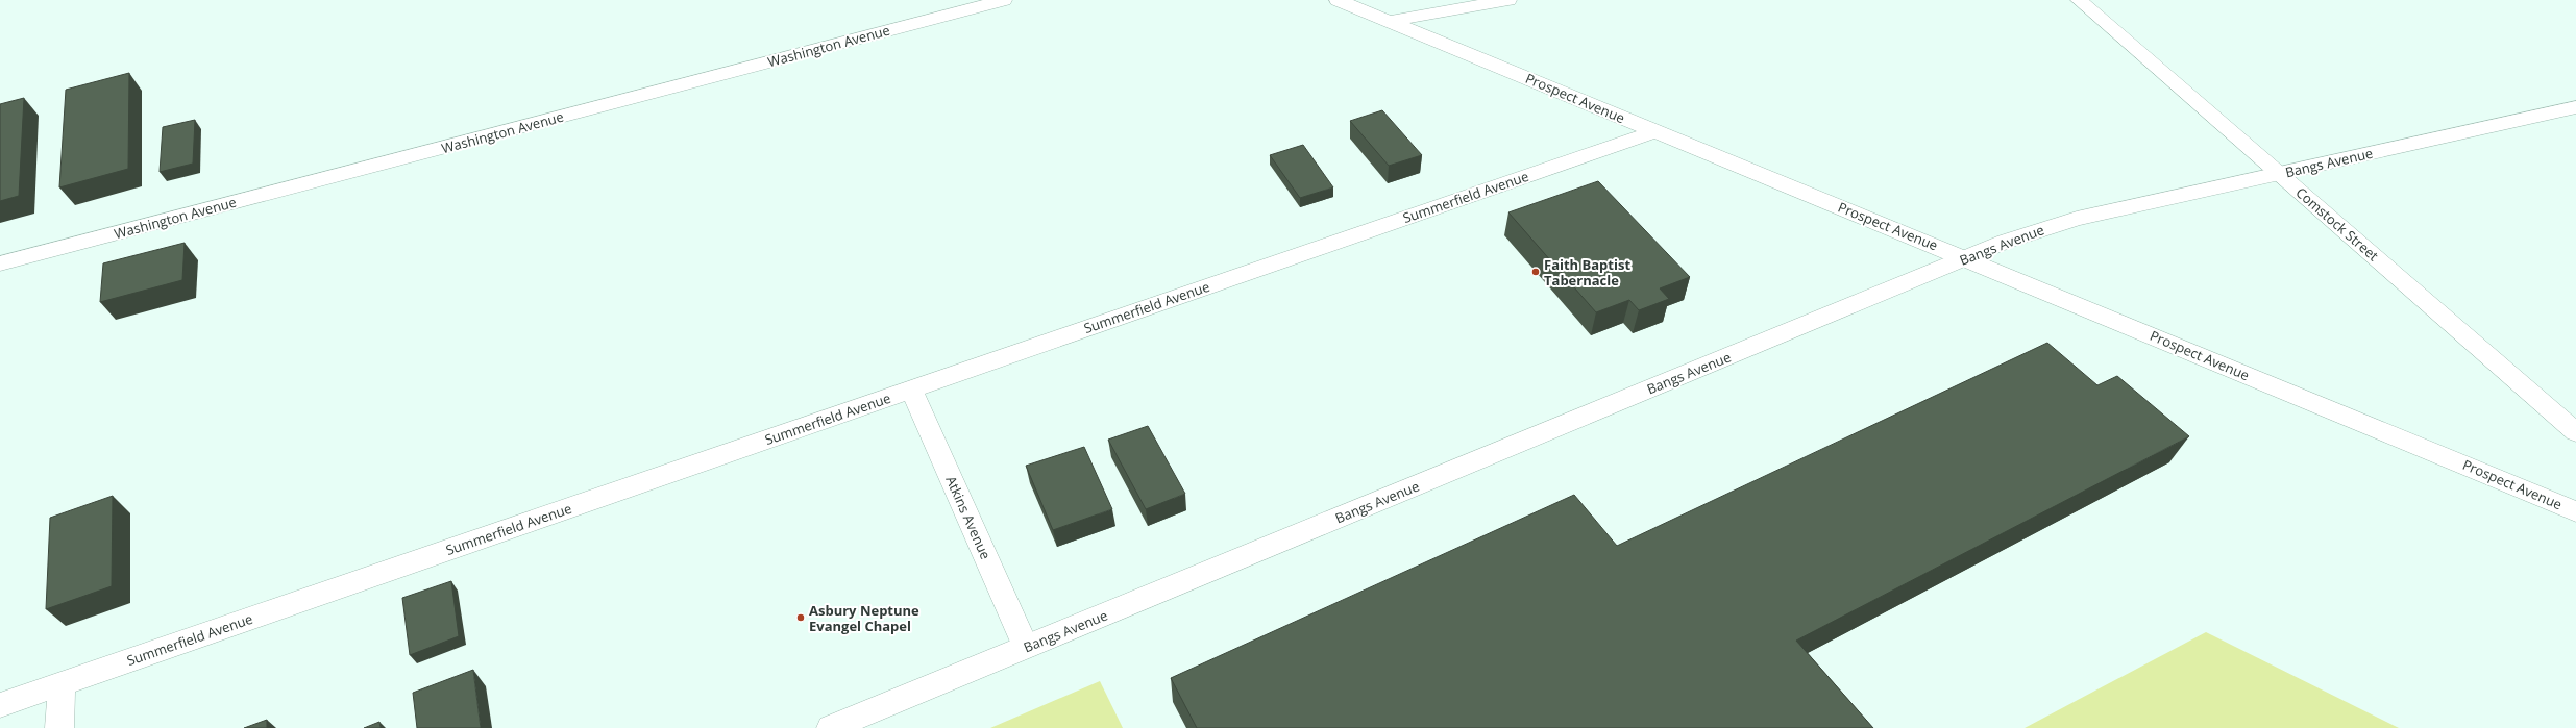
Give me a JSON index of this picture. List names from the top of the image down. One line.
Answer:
{"streets":{"street":["Washington Avenue","Prospect Avenue","Bangs Avenue","Summerfield Avenue","Comstock Street","Atkins Avenue"]},"crossings":[["Prospect Avenue","Bangs Avenue"],["Prospect Avenue","Summerfield Avenue"],["Bangs Avenue","Comstock Street"],["Bangs Avenue","Atkins Avenue"],["Summerfield Avenue","Atkins Avenue"]],"places":["Faith Baptist Tabernacle","Asbury Neptune Evangel Chapel"]}
